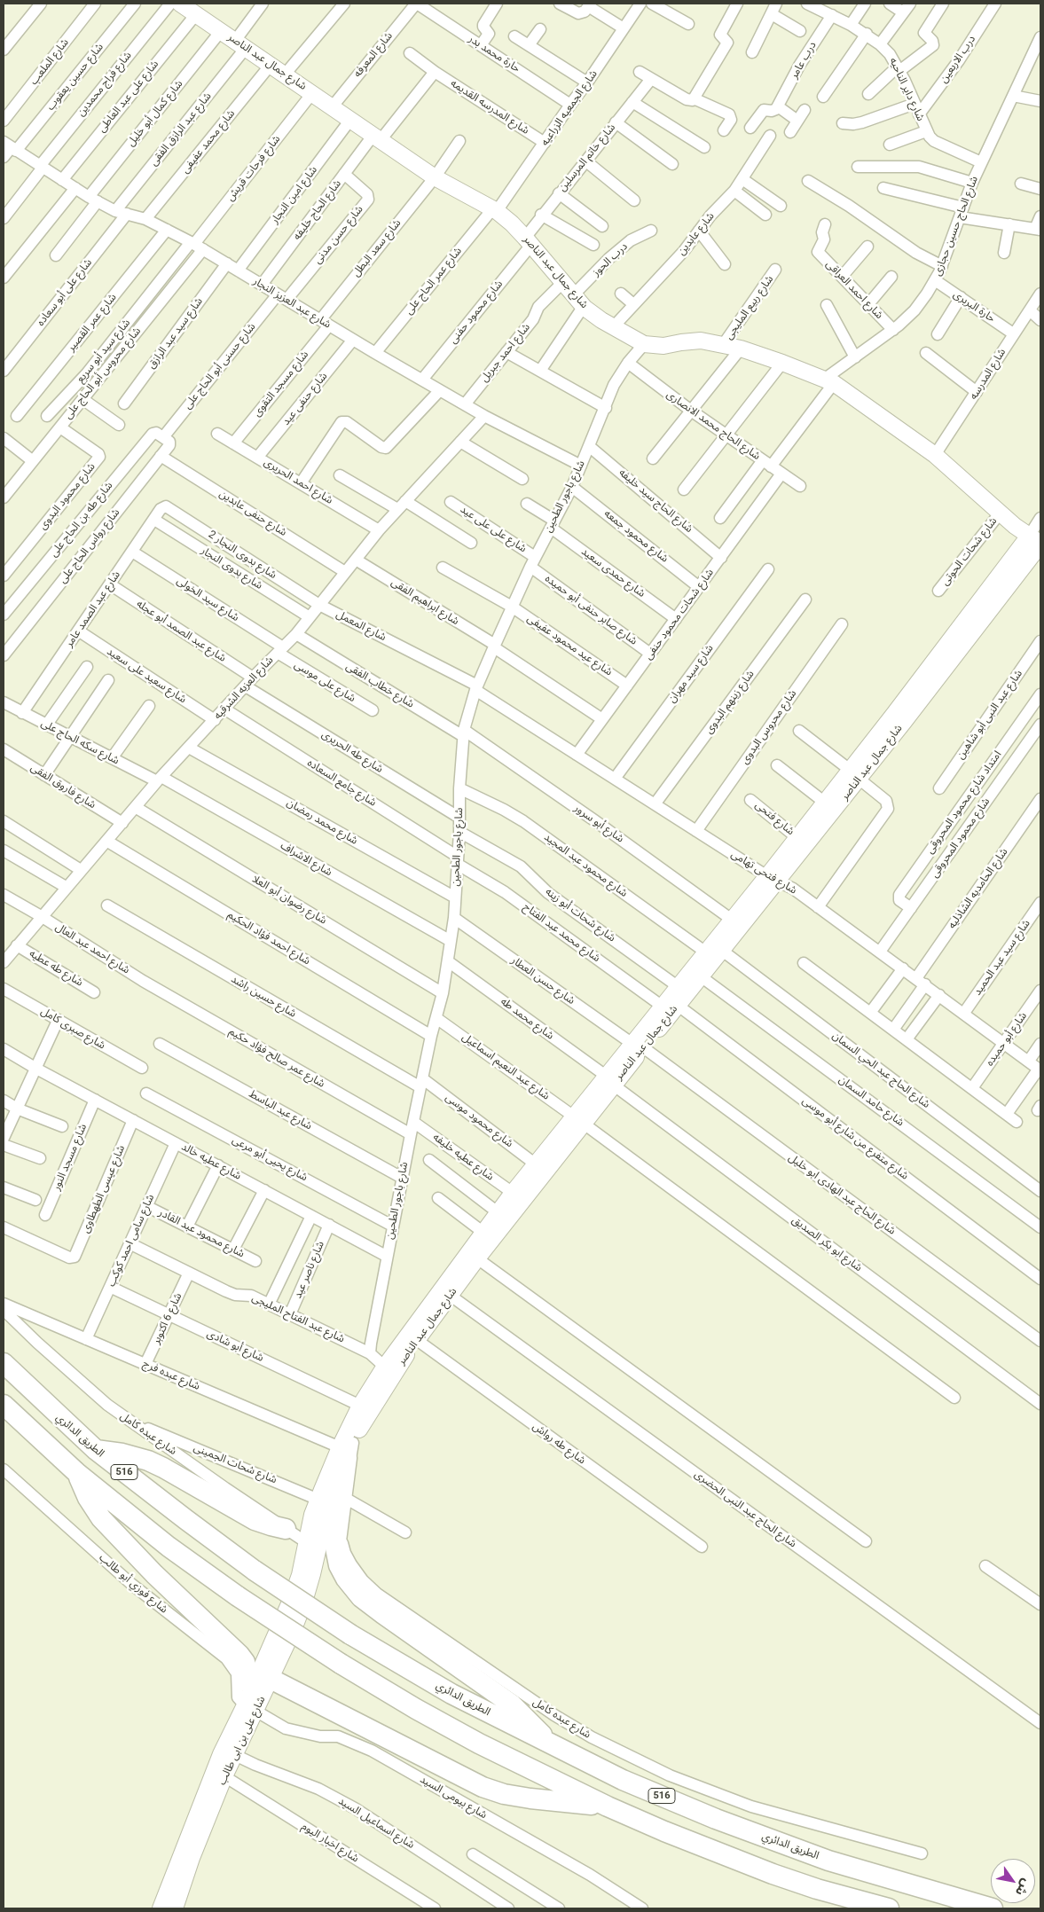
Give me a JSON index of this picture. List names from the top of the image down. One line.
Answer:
{"streets":{"highway":["الطريق الدائري","516"],"street":["حارة محمد بدر","شارع المعرفه","درب الاربعين","درب عامر","شارع الملعب","شارع جمال عبد الناصر","شارع حسين يعقوب","شارع فراج محمدين","شارع داير الناحيه","شارع على عبد العاطى","شارع المدرسه القديمه","شارع الجمعيه الزراعيه","شارع كمال أبو خليل","شارع عبد الرازق الفقى","شارع محمد عفيفى","شارع خاتم المرسلين","شارع فرحات قريش","شارع امين النجار","شارع الحاج خليفه","شارع الحاج حسين حجازى","شارع عابدين","شارع حسن مدنى","شارع سعد البطل","درب الحوز","شارع عمر الحاج على","شارع احمد العراقى","شارع على أبو سعاده","شارع عبد العزيز النجار","حارة البربرى","شارع ربيع المليجى","شارع محمود حفنى","شارع عمر القصير","شارع سيد عبد الرازق","شارع سيد أبو سريع","شارع احمد جبريل","شارع حسنى أبو الحاج على","شارع محروس أبو الحاج على","شارع المدرسه","شارع مسجد التقوى","شارع حنفى عيد","شارع الحاج محمد الانصارى","شارع احمد الحريرى","شارع محمود البدوى","شارع باجور الطحين","شارع الحاج سيد خليفه","شارع حنفى عابدين","شارع طه بن الحاج على","شارع على على عيد","شارع محمود جمعه","شارع رواس الحاج على","شارع شحات الحوتى","شارع بدوى النجار 2","شارع بدوى النجار","شارع حمدى سعيد","شارع سيد الخولى","شارع ابراهيم الفقى","شارع عبد الصمد عامر","شارع صابر حنفى أبو حميده","شارع شحات محمود حنفى","شارع المعمل","شارع عبد الصمد أبو عجله","شارع عيد محمود عفيفى","شارع سيد مهران","شارع سعيد على سعيد","شارع على موسى","شارع خطاب الفقى","شارع العزبه الشرقيه","شارع زينهم البدوى","شارع عبد النبى أبو شاهين","شارع محروس البدوى","شارع سكه الحاج على","شارع طه الحريرى","شارع جامع السعاده","شارع فاروق الفقى","امتداد شارع محمود المحروقى","شارع فتحى","شارع محمد رمضان","شارع أبو سرور","شارع محمود المحروقى","شارع الاشراف","شارع محمود عبد المجيد","شارع فتحى تهامى","شارع الحامديه الشاذليه","شارع رضوان أبو العلا","شارع شحات أبو زينه","شارع محمد عبد الفتاح","شارع احمد فؤاد الحكيم","شارع احمد عبد العال","شارع سيد عبد الحميد","شارع طه عطيه","شارع حسن العطار","شارع حسين راشد","شارع محمد طه","شارع صبرى كامل","شارع أبو حميده","شارع عمر صالح فؤاد حكيم","شارع عبد النعيم اسماعيل","شارع الحاج عبد الحي السمان","شارع حامد السمان","شارع عبد الباسط","شارع محمود موسى","شارع متفرع من شارع أبو موسى","شارع مسجد النور","شارع عطيه خليفه","شارع يحيى أبو مرعى","شارع عطيه خالد","شارع عيسى الطهطاوى","شارع الحاج عبد الهادى ابو خليل","شارع محمود عبد القادر","شارع سامى احمد كوكب","شارع ابو بكر الصديق","شارع ناصر عيد","شارع 6 اكتوبر","شارع عبد الفتاح المليجى","شارع أبو شادى","شارع عبده فرج","شارع عبده كامل","شارع طه رواش","شارع شحات الجمينى","شارع الحاج عبد النبى الحضرى","شارع فوزي أبو طالب","شارع على بن ابى طالب","شارع بيومى السيد","شارع اسماعيل السيد","شارع اخبار اليوم"]},"crossings":[["حارة محمد بدر","شارع المعرفه"],["حارة محمد بدر","شارع الجمعيه الزراعيه"],["شارع المعرفه","شارع جمال عبد الناصر"],["درب الاربعين","شارع داير الناحيه"],["درب عامر","شارع داير الناحيه"],["شارع جمال عبد الناصر","شارع فراج محمدين"],["شارع جمال عبد الناصر","شارع على عبد العاطى"],["شارع جمال عبد الناصر","شارع الجمعيه الزراعيه"],["شارع جمال عبد الناصر","شارع كمال أبو خليل"],["شارع جمال عبد الناصر","شارع عبد الرازق الفقى"],["شارع جمال عبد الناصر","شارع محمد عفيفى"],["شارع جمال عبد الناصر","شارع خاتم المرسلين"],["شارع جمال عبد الناصر","شارع فرحات قريش"],["شارع جمال عبد الناصر","شارع امين النجار"],["شارع جمال عبد الناصر","شارع الحاج خليفه"],["شارع جمال عبد الناصر","شارع الحاج حسين حجازى"],["شارع جمال عبد الناصر","شارع عابدين"],["شارع جمال عبد الناصر","شارع سعد البطل"],["شارع جمال عبد الناصر","درب الحوز"],["شارع جمال عبد الناصر","شارع عمر الحاج على"],["شارع جمال عبد الناصر","شارع ربيع المليجى"],["شارع جمال عبد الناصر","شارع محمود حفنى"],["شارع جمال عبد الناصر","شارع احمد جبريل"],["شارع جمال عبد الناصر","شارع المدرسه"],["شارع جمال عبد الناصر","شارع باجور الطحين"],["شارع جمال عبد الناصر","شارع شحات الحوتى"],["شارع جمال عبد الناصر","شارع فتحى"],["شارع جمال عبد الناصر","شارع أبو سرور"],["شارع جمال عبد الناصر","شارع محمود عبد المجيد"],["شارع جمال عبد الناصر","شارع فتحى تهامى"],["شارع جمال عبد الناصر","شارع شحات أبو زينه"],["شارع جمال عبد الناصر","شارع محمد عبد الفتاح"],["شارع جمال عبد الناصر","شارع حسن العطار"],["شارع جمال عبد الناصر","شارع محمد طه"],["شارع جمال عبد الناصر","شارع عبد النعيم اسماعيل"],["شارع جمال عبد الناصر","شارع الحاج عبد الحي السمان"],["شارع جمال عبد الناصر","شارع حامد السمان"],["شارع جمال عبد الناصر","شارع محمود موسى"],["شارع جمال عبد الناصر","شارع متفرع من شارع أبو موسى"],["شارع جمال عبد الناصر","شارع عطيه خليفه"],["شارع جمال عبد الناصر","شارع الحاج عبد الهادى ابو خليل"],["شارع جمال عبد الناصر","شارع ابو بكر الصديق"],["شارع جمال عبد الناصر","شارع أبو شادى"],["شارع جمال عبد الناصر","شارع عبده فرج"],["شارع جمال عبد الناصر","شارع عبده كامل"],["شارع جمال عبد الناصر","شارع طه رواش"],["شارع جمال عبد الناصر","شارع شحات الجمينى"],["شارع جمال عبد الناصر","شارع الحاج عبد النبى الحضرى"],["شارع جمال عبد الناصر","شارع على بن ابى طالب"],["شارع حسين يعقوب","شارع عبد العزيز النجار"],["شارع فراج محمدين","شارع عبد العزيز النجار"],["شارع داير الناحيه","شارع الحاج حسين حجازى"],["شارع على عبد العاطى","شارع عبد العزيز النجار"],["شارع المدرسه القديمه","شارع الجمعيه الزراعيه"],["شارع الجمعيه الزراعيه","شارع عمر الحاج على"],["شارع كمال أبو خليل","شارع عبد العزيز النجار"],["شارع عبد الرازق الفقى","شارع عبد العزيز النجار"],["شارع محمد عفيفى","شارع عبد العزيز النجار"],["شارع خاتم المرسلين","شارع محمود حفنى"],["شارع فرحات قريش","شارع عبد العزيز النجار"],["شارع فرحات قريش","شارع سيد أبو سريع"],["شارع فرحات قريش","شارع محروس أبو الحاج على"],["شارع امين النجار","شارع عبد العزيز النجار"],["شارع الحاج خليفه","شارع حسن مدنى"],["شارع الحاج خليفه","شارع عبد العزيز النجار"],["شارع الحاج حسين حجازى","شارع احمد العراقى"],["شارع الحاج حسين حجازى","حارة البربرى"],["شارع الحاج حسين حجازى","شارع الحاج محمد الانصارى"],["شارع حسن مدنى","شارع عبد العزيز النجار"],["شارع حسن مدنى","شارع حسنى أبو الحاج على"],["شارع سعد البطل","شارع عبد العزيز النجار"],["شارع سعد البطل","شارع مسجد التقوى"],["شارع عمر الحاج على","شارع عبد العزيز النجار"],["شارع على أبو سعاده","شارع عبد العزيز النجار"],["شارع عبد العزيز النجار","شارع محمود حفنى"],["شارع عبد العزيز النجار","شارع عمر القصير"],["شارع عبد العزيز النجار","شارع سيد عبد الرازق"],["شارع عبد العزيز النجار","شارع سيد أبو سريع"],["شارع عبد العزيز النجار","شارع احمد جبريل"],["شارع عبد العزيز النجار","شارع حسنى أبو الحاج على"],["شارع عبد العزيز النجار","شارع محروس أبو الحاج على"],["شارع عبد العزيز النجار","شارع مسجد التقوى"],["شارع عبد العزيز النجار","شارع حنفى عيد"],["شارع عبد العزيز النجار","شارع باجور الطحين"],["شارع عبد العزيز النجار","شارع العزبه الشرقيه"],["حارة البربرى","شارع المدرسه"],["شارع سيد أبو سريع","شارع محروس أبو الحاج على"],["شارع حسنى أبو الحاج على","شارع طه بن الحاج على"],["شارع حسنى أبو الحاج على","شارع رواس الحاج على"],["شارع محروس أبو الحاج على","شارع محمود البدوى"],["شارع مسجد التقوى","شارع احمد الحريرى"],["شارع حنفى عيد","شارع احمد الحريرى"],["شارع الحاج محمد الانصارى","شارع باجور الطحين"],["شارع الحاج محمد الانصارى","شارع شحات محمود حنفى"],["شارع احمد الحريرى","شارع العزبه الشرقيه"],["شارع باجور الطحين","شارع الحاج سيد خليفه"],["شارع باجور الطحين","شارع على على عيد"],["شارع باجور الطحين","شارع محمود جمعه"],["شارع باجور الطحين","شارع حمدى سعيد"],["شارع باجور الطحين","شارع ابراهيم الفقى"],["شارع باجور الطحين","شارع صابر حنفى أبو حميده"],["شارع باجور الطحين","شارع المعمل"],["شارع باجور الطحين","شارع عيد محمود عفيفى"],["شارع باجور الطحين","شارع خطاب الفقى"],["شارع باجور الطحين","شارع طه الحريرى"],["شارع باجور الطحين","شارع جامع السعاده"],["شارع باجور الطحين","شارع محمد رمضان"],["شارع باجور الطحين","شارع أبو سرور"],["شارع باجور الطحين","شارع الاشراف"],["شارع باجور الطحين","شارع محمود عبد المجيد"],["شارع باجور الطحين","شارع فتحى تهامى"],["شارع باجور الطحين","شارع رضوان أبو العلا"],["شارع باجور الطحين","شارع شحات أبو زينه"],["شارع باجور الطحين","شارع محمد عبد الفتاح"],["شارع باجور الطحين","شارع احمد فؤاد الحكيم"],["شارع باجور الطحين","شارع حسن العطار"],["شارع باجور الطحين","شارع حسين راشد"],["شارع باجور الطحين","شارع محمد طه"],["شارع باجور الطحين","شارع عمر صالح فؤاد حكيم"],["شارع باجور الطحين","شارع عبد النعيم اسماعيل"],["شارع باجور الطحين","شارع عبد الباسط"],["شارع باجور الطحين","شارع محمود موسى"],["شارع باجور الطحين","شارع عطيه خليفه"],["شارع باجور الطحين","شارع يحيى أبو مرعى"],["شارع باجور الطحين","شارع عطيه خالد"],["شارع باجور الطحين","شارع عبد الفتاح المليجى"],["شارع الحاج سيد خليفه","شارع شحات محمود حنفى"],["شارع حنفى عابدين","شارع رواس الحاج على"],["شارع حنفى عابدين","شارع العزبه الشرقيه"],["شارع طه بن الحاج على","شارع رواس الحاج على"],["شارع على على عيد","شارع صابر حنفى أبو حميده"],["شارع محمود جمعه","شارع شحات محمود حنفى"],["شارع بدوى النجار 2","شارع عبد الصمد عامر"],["شارع بدوى النجار 2","شارع المعمل"],["شارع بدوى النجار 2","شارع العزبه الشرقيه"],["شارع بدوى النجار","شارع عبد الصمد عامر"],["شارع بدوى النجار","شارع العزبه الشرقيه"],["شارع حمدى سعيد","شارع شحات محمود حنفى"],["شارع سيد الخولى","شارع عبد الصمد عامر"],["شارع سيد الخولى","شارع على موسى"],["شارع سيد الخولى","شارع العزبه الشرقيه"],["شارع ابراهيم الفقى","شارع شحات محمود حنفى"],["شارع ابراهيم الفقى","شارع العزبه الشرقيه"],["شارع عبد الصمد عامر","شارع عبد الصمد أبو عجله"],["شارع عبد الصمد عامر","شارع سعيد على سعيد"],["شارع عبد الصمد عامر","شارع سكه الحاج على"],["شارع صابر حنفى أبو حميده","شارع شحات محمود حنفى"],["شارع شحات محمود حنفى","شارع عيد محمود عفيفى"],["شارع شحات محمود حنفى","شارع فتحى تهامى"],["شارع المعمل","شارع العزبه الشرقيه"],["شارع المعمل","شارع فتحى تهامى"],["شارع عبد الصمد أبو عجله","شارع العزبه الشرقيه"],["شارع عبد الصمد أبو عجله","شارع طه الحريرى"],["شارع سيد مهران","شارع فتحى تهامى"],["شارع سعيد على سعيد","شارع العزبه الشرقيه"],["شارع على موسى","شارع العزبه الشرقيه"],["شارع خطاب الفقى","شارع العزبه الشرقيه"],["شارع خطاب الفقى","شارع أبو سرور"],["شارع العزبه الشرقيه","شارع سكه الحاج على"],["شارع العزبه الشرقيه","شارع طه الحريرى"],["شارع العزبه الشرقيه","شارع جامع السعاده"],["شارع العزبه الشرقيه","شارع فاروق الفقى"],["شارع العزبه الشرقيه","شارع محمد رمضان"],["شارع العزبه الشرقيه","شارع الاشراف"],["شارع العزبه الشرقيه","شارع رضوان أبو العلا"],["شارع العزبه الشرقيه","شارع احمد فؤاد الحكيم"],["شارع العزبه الشرقيه","شارع احمد عبد العال"],["شارع العزبه الشرقيه","شارع طه عطيه"],["شارع زينهم البدوى","شارع فتحى تهامى"],["شارع محروس البدوى","شارع فتحى تهامى"],["شارع سكه الحاج على","شارع الاشراف"],["شارع جامع السعاده","شارع محمد عبد الفتاح"],["امتداد شارع محمود المحروقى","شارع محمود المحروقى"],["شارع محمود المحروقى","شارع فتحى تهامى"],["شارع فتحى تهامى","شارع الحامديه الشاذليه"],["شارع فتحى تهامى","شارع سيد عبد الحميد"],["شارع فتحى تهامى","شارع أبو حميده"],["شارع شحات أبو زينه","شارع محمد عبد الفتاح"],["شارع شحات أبو زينه","شارع متفرع من شارع أبو موسى"],["شارع محمد عبد الفتاح","شارع متفرع من شارع أبو موسى"],["شارع احمد عبد العال","شارع عمر صالح فؤاد حكيم"],["شارع حسن العطار","شارع الحاج عبد الهادى ابو خليل"],["شارع حسين راشد","شارع محمود موسى"],["شارع محمد طه","شارع ابو بكر الصديق"],["شارع مسجد النور","شارع عطيه خالد"],["شارع عطيه خالد","شارع عيسى الطهطاوى"],["شارع عطيه خالد","شارع سامى احمد كوكب"],["شارع عطيه خالد","شارع ناصر عيد"],["شارع محمود عبد القادر","شارع سامى احمد كوكب"],["شارع سامى احمد كوكب","شارع عبد الفتاح المليجى"],["شارع سامى احمد كوكب","شارع أبو شادى"],["شارع سامى احمد كوكب","شارع عبده فرج"],["شارع ناصر عيد","شارع عبد الفتاح المليجى"],["شارع 6 اكتوبر","شارع عبد الفتاح المليجى"],["شارع 6 اكتوبر","شارع أبو شادى"],["شارع 6 اكتوبر","شارع عبده فرج"],["شارع عبده فرج","شارع عبده كامل"],["شارع عبده كامل","شارع شحات الجمينى"],["شارع فوزي أبو طالب","شارع على بن ابى طالب"],["شارع فوزي أبو طالب","شارع بيومى السيد"],["شارع على بن ابى طالب","شارع بيومى السيد"],["شارع على بن ابى طالب","شارع اسماعيل السيد"],["شارع على بن ابى طالب","شارع اخبار اليوم"]],"north":"bottom right"}
